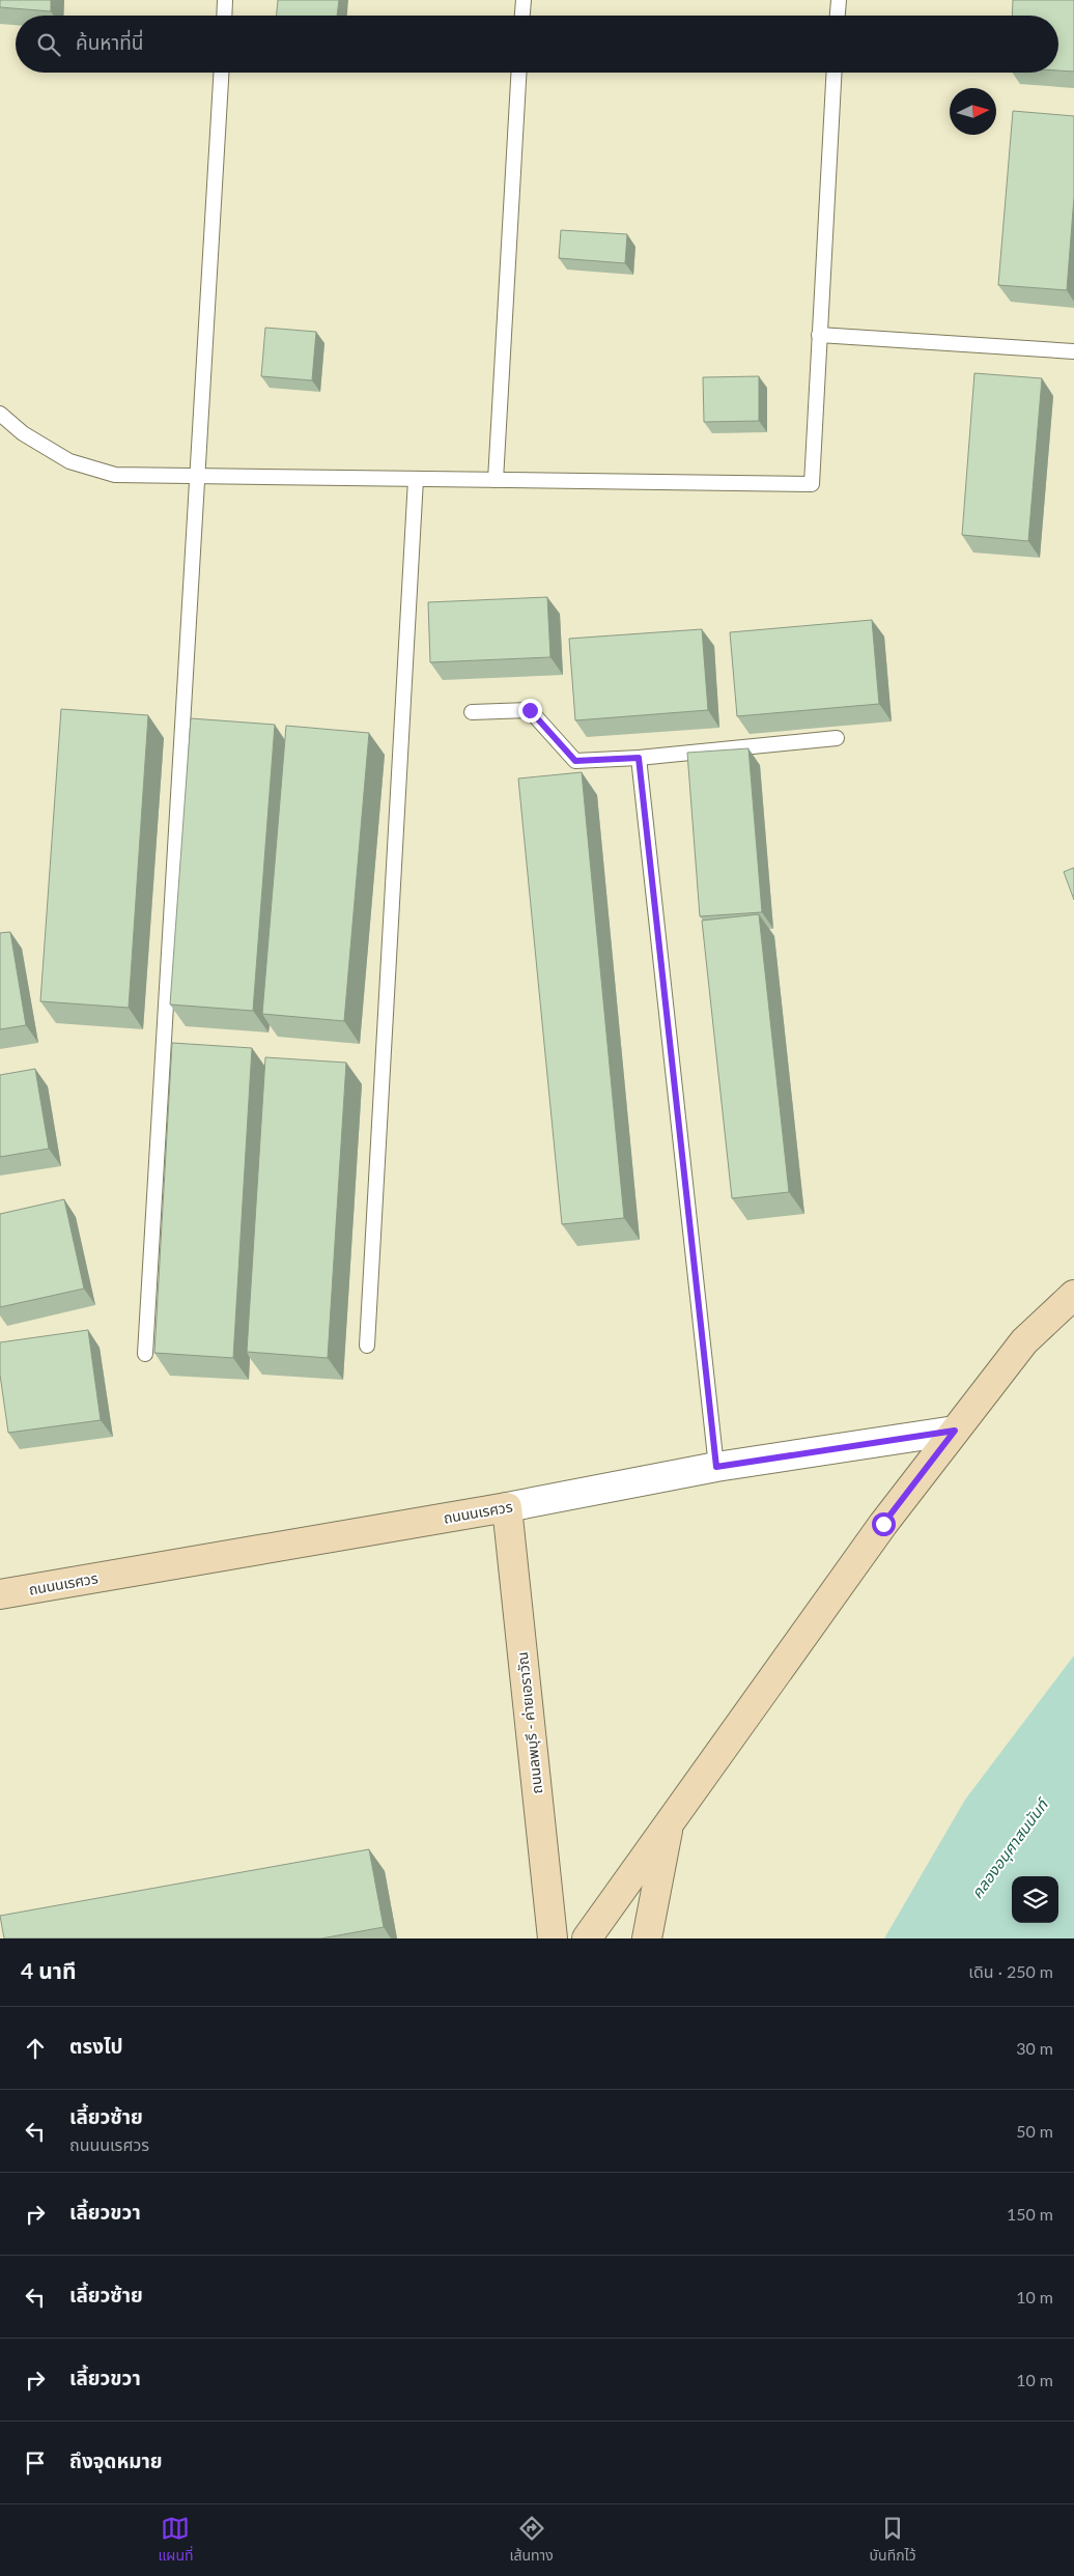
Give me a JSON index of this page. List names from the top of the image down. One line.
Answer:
{"streets":{"main road":["ถนนนเรศวร","ถนนลพบุรี - ค่ายเอราวัณ"]},"crossings":[["ถนนนเรศวร","ถนนลพบุรี - ค่ายเอราวัณ"]],"water":["คลองอนุศาสนนันท์"],"north":"right","page":{"search":"ค้นหาที่นี่","heading":["4 นาที","เดิน · 250 m"],"list":[["ตรงไป","30 m"],["เลี้ยวซ้าย","ถนนนเรศวร","50 m"],["เลี้ยวขวา","150 m"],["เลี้ยวซ้าย","10 m"],["เลี้ยวขวา","10 m"],"ถึงจุดหมาย"],"nav":["แผนที่","เส้นทาง","บันทึกไว้"]}}
